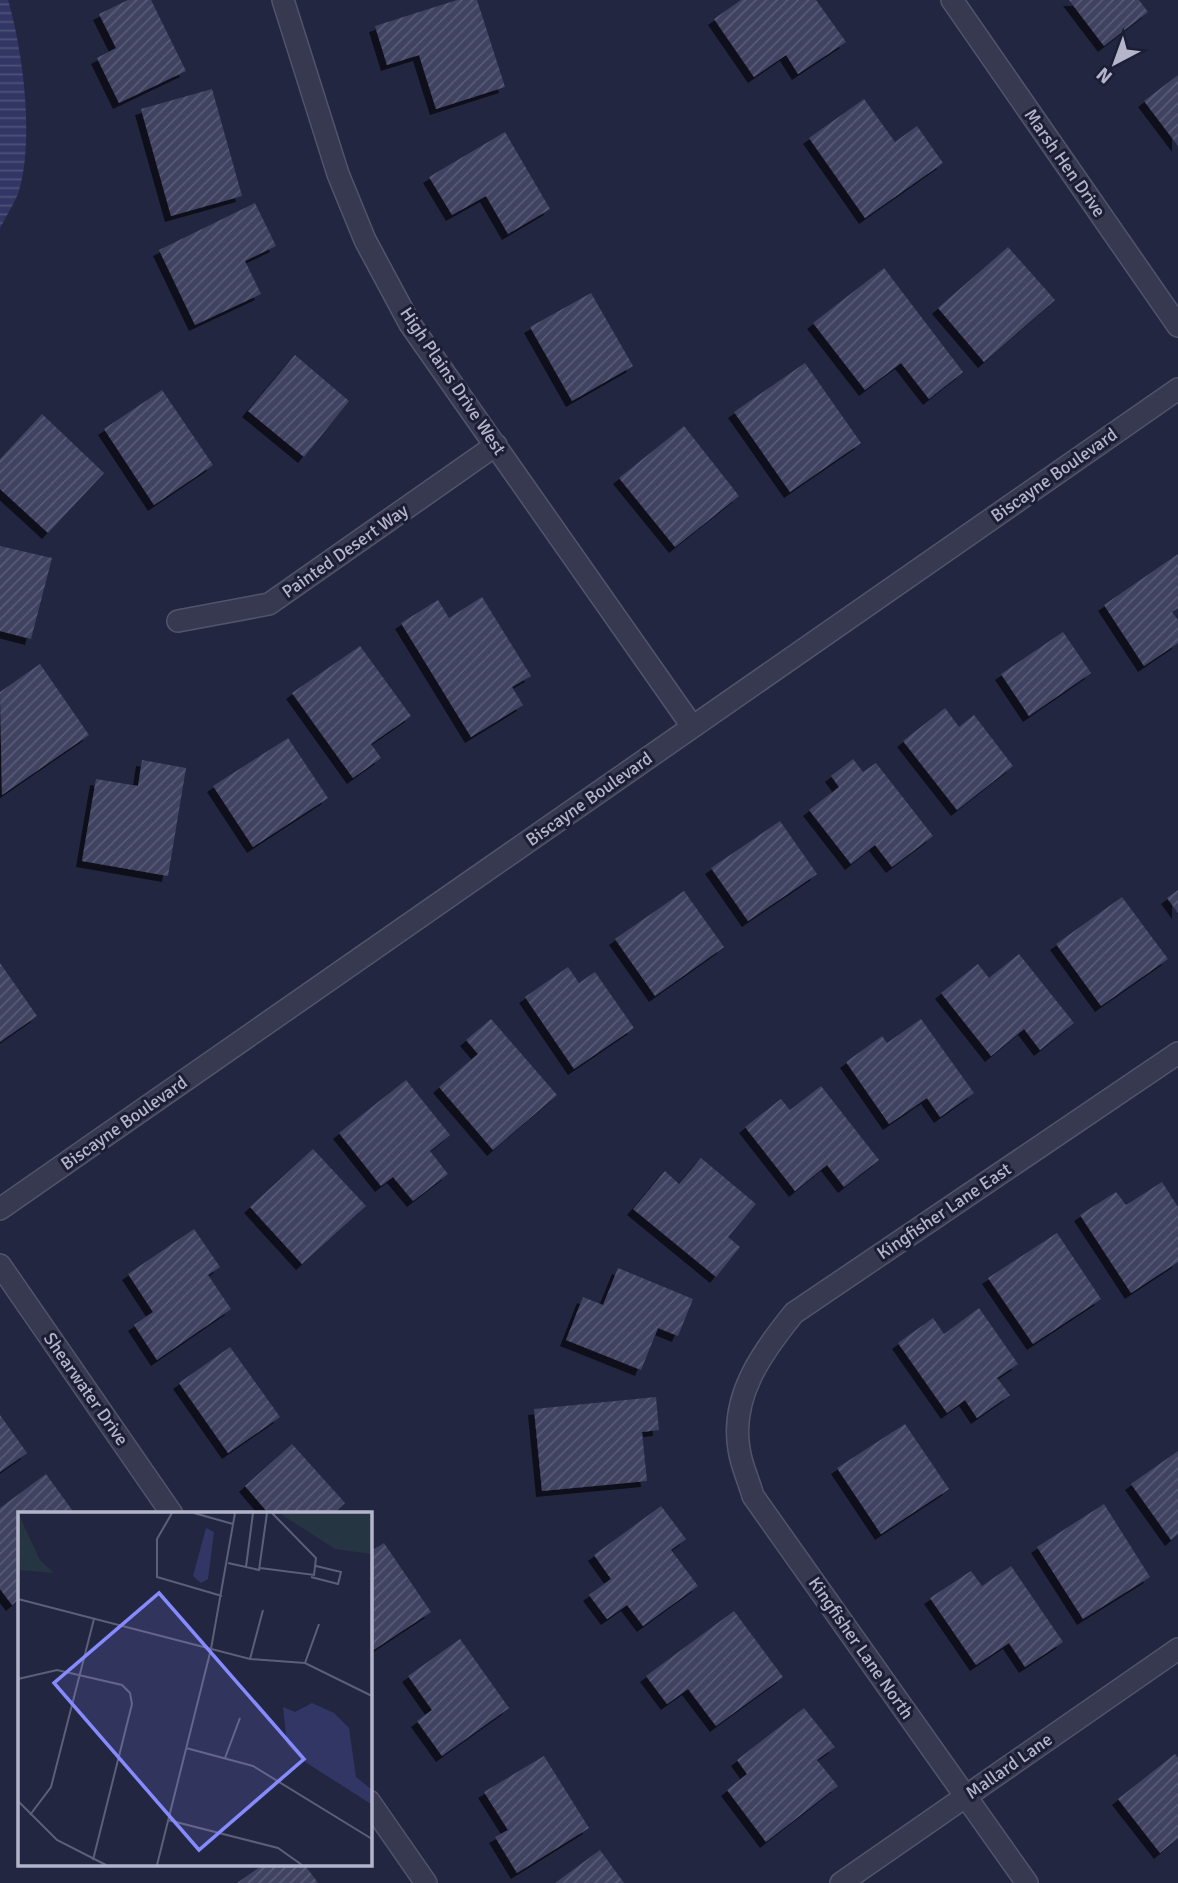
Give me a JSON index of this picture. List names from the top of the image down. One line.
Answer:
{"streets":{"street":["Marsh Hen Drive","High Plains Drive West","Biscayne Boulevard","Painted Desert Way","Kingfisher Lane East","Shearwater Drive","Kingfisher Lane North","Mallard Lane"]},"crossings":[["High Plains Drive West","Biscayne Boulevard"],["High Plains Drive West","Painted Desert Way"],["Kingfisher Lane East","Kingfisher Lane North"],["Kingfisher Lane North","Mallard Lane"]],"north":"bottom left"}
